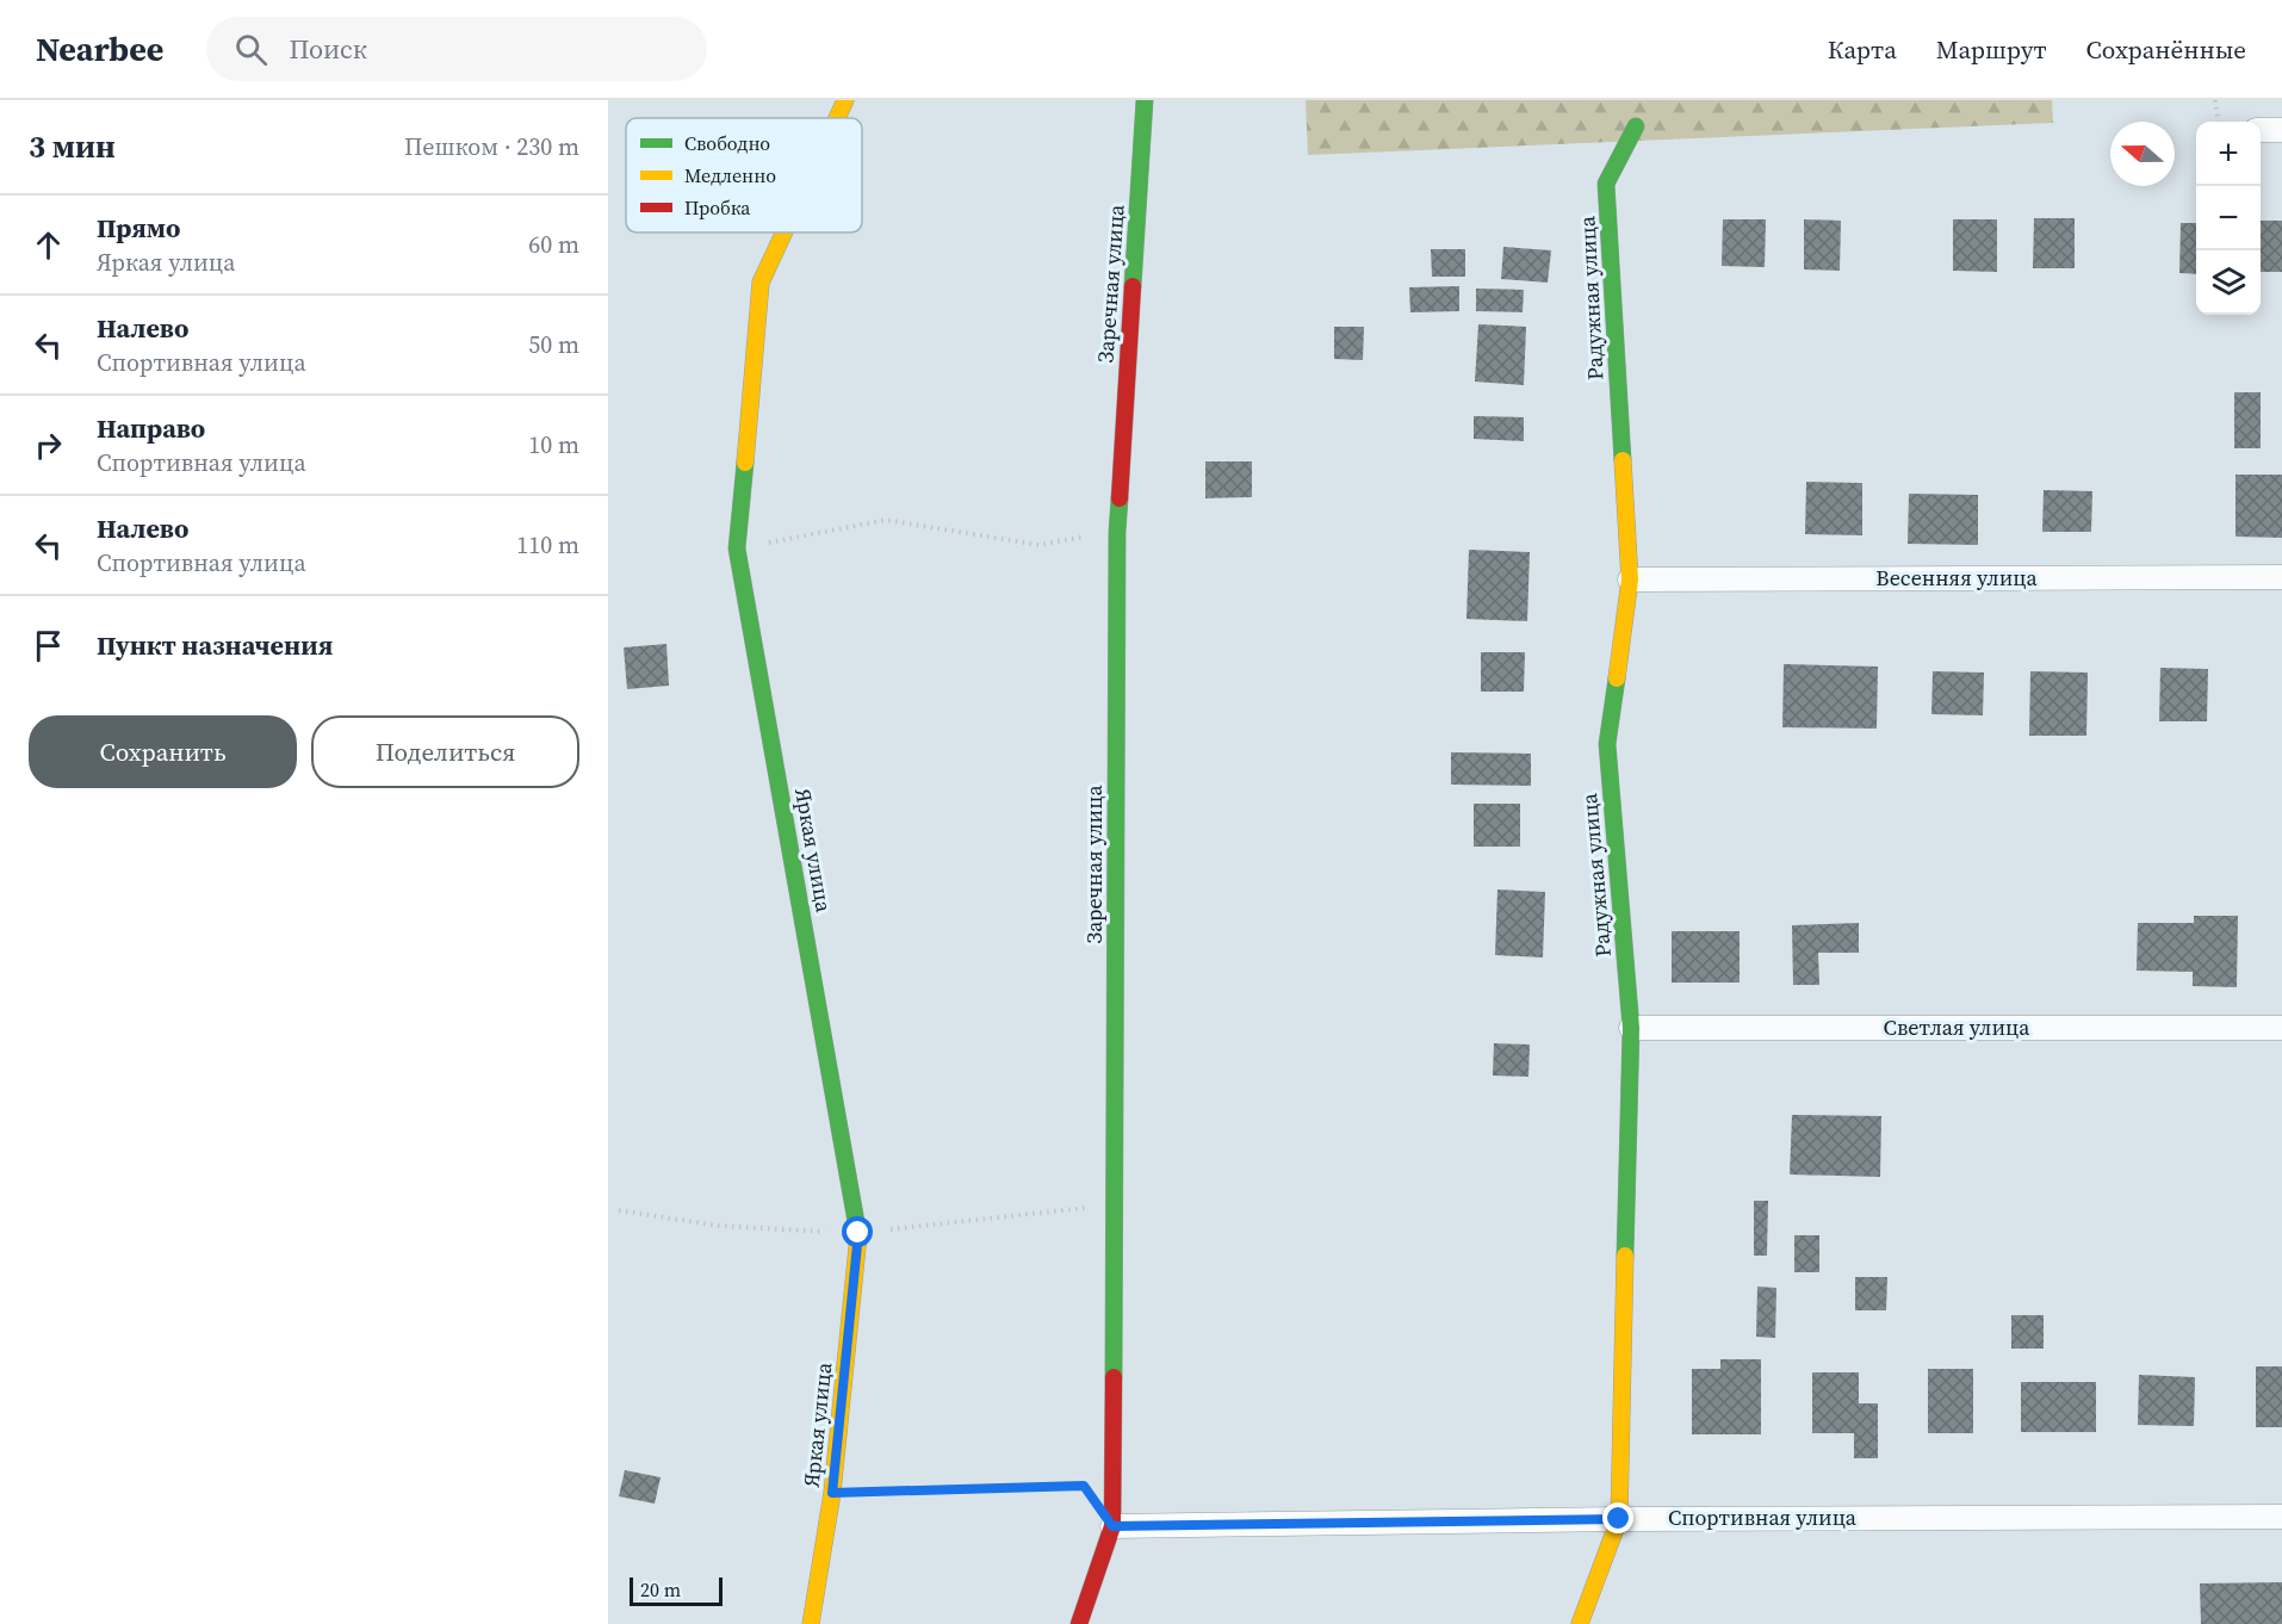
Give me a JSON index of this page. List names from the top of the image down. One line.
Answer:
{"streets":{"street":["Заречная улица","Радужная улица","Весенняя улица","Яркая улица","Светлая улица","Спортивная улица"]},"crossings":[["Заречная улица","Спортивная улица"],["Радужная улица","Весенняя улица"],["Радужная улица","Светлая улица"],["Радужная улица","Спортивная улица"]],"legend":["Свободно","Медленно","Пробка"],"scale_bar":"20 m","north":"left","page":{"header":"Nearbee","search":"Поиск","nav":["Карта","Маршрут","Сохранённые"],"heading":["3 мин","Пешком · 230 m"],"map_buttons":["+","−"],"list":[["Прямо","Яркая улица","60 m"],["Налево","Спортивная улица","50 m"],["Направо","Спортивная улица","10 m"],["Налево","Спортивная улица","110 m"],"Пункт назначения"],"buttons":["Сохранить","Поделиться"],"scale":"20 m"}}
